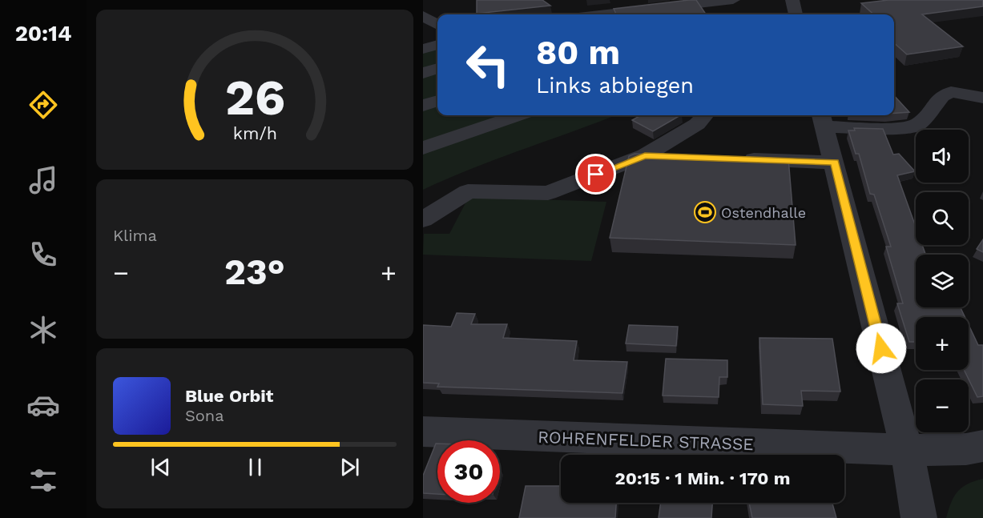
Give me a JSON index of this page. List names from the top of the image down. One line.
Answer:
{"streets":{"street":["ROHRENFELDER STRASSE"]},"places":{"sports":["Ostendhalle"]},"page":{"tabs":"20:14","turn":["80 m","Links abbiegen"],"map_buttons":["+","−"],"tile":"Klima","heat":["−","23°","+"],"song":["Blue Orbit","Sona"],"limit":"30","trip":"20:15 · 1 Min. · 170 m","gauge":["26","km/h"]}}
